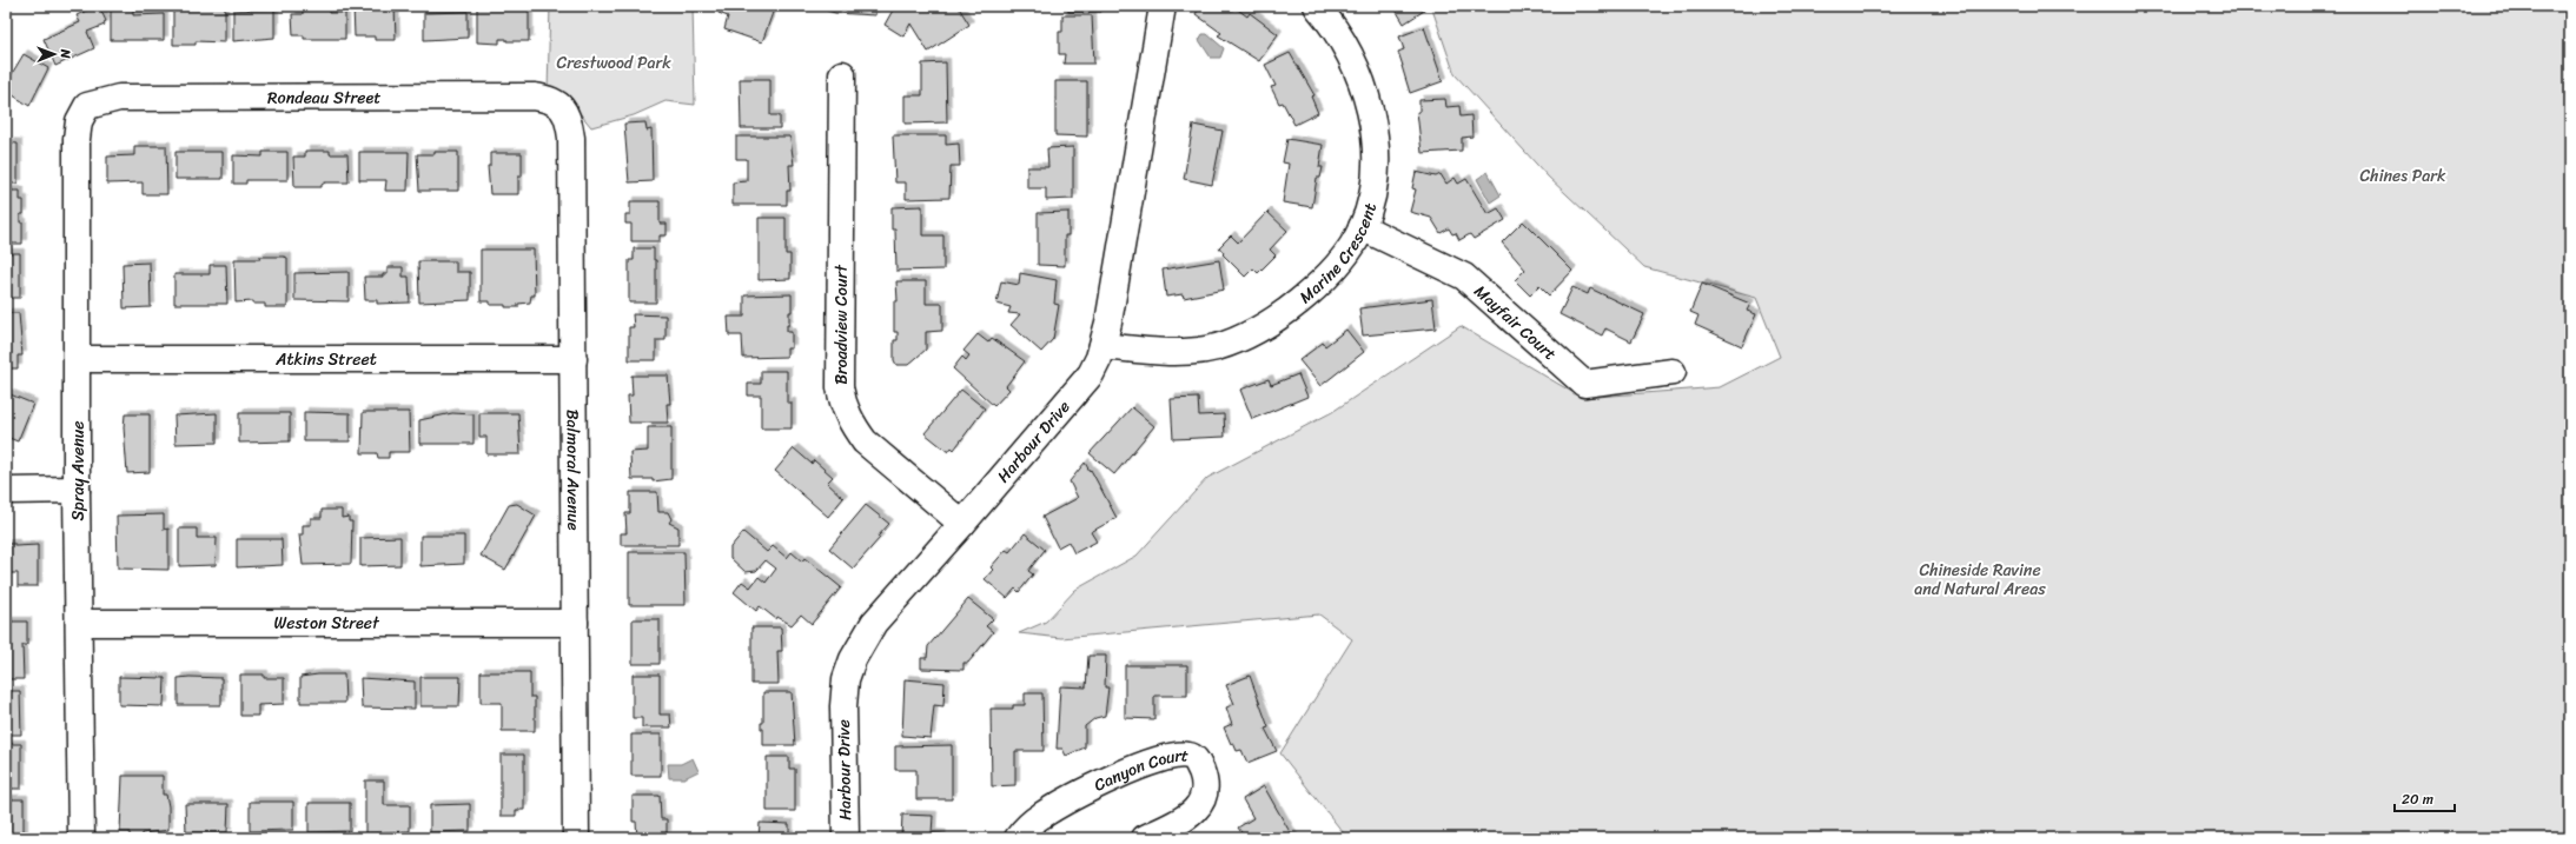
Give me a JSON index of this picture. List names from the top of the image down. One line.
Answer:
{"streets":{"street":["Rondeau Street","Marine Crescent","Mayfair Court","Broadview Court","Atkins Street","Harbour Drive","Balmoral Avenue","Spray Avenue","Weston Street","Canyon Court"]},"crossings":[["Rondeau Street","Balmoral Avenue"],["Rondeau Street","Spray Avenue"],["Marine Crescent","Mayfair Court"],["Marine Crescent","Harbour Drive"],["Broadview Court","Harbour Drive"],["Atkins Street","Balmoral Avenue"],["Atkins Street","Spray Avenue"],["Balmoral Avenue","Weston Street"],["Spray Avenue","Weston Street"]],"parks":["Crestwood Park","Chines Park","Chineside Ravine and Natural Areas"],"scale_bar":"20 m","north":"right"}
